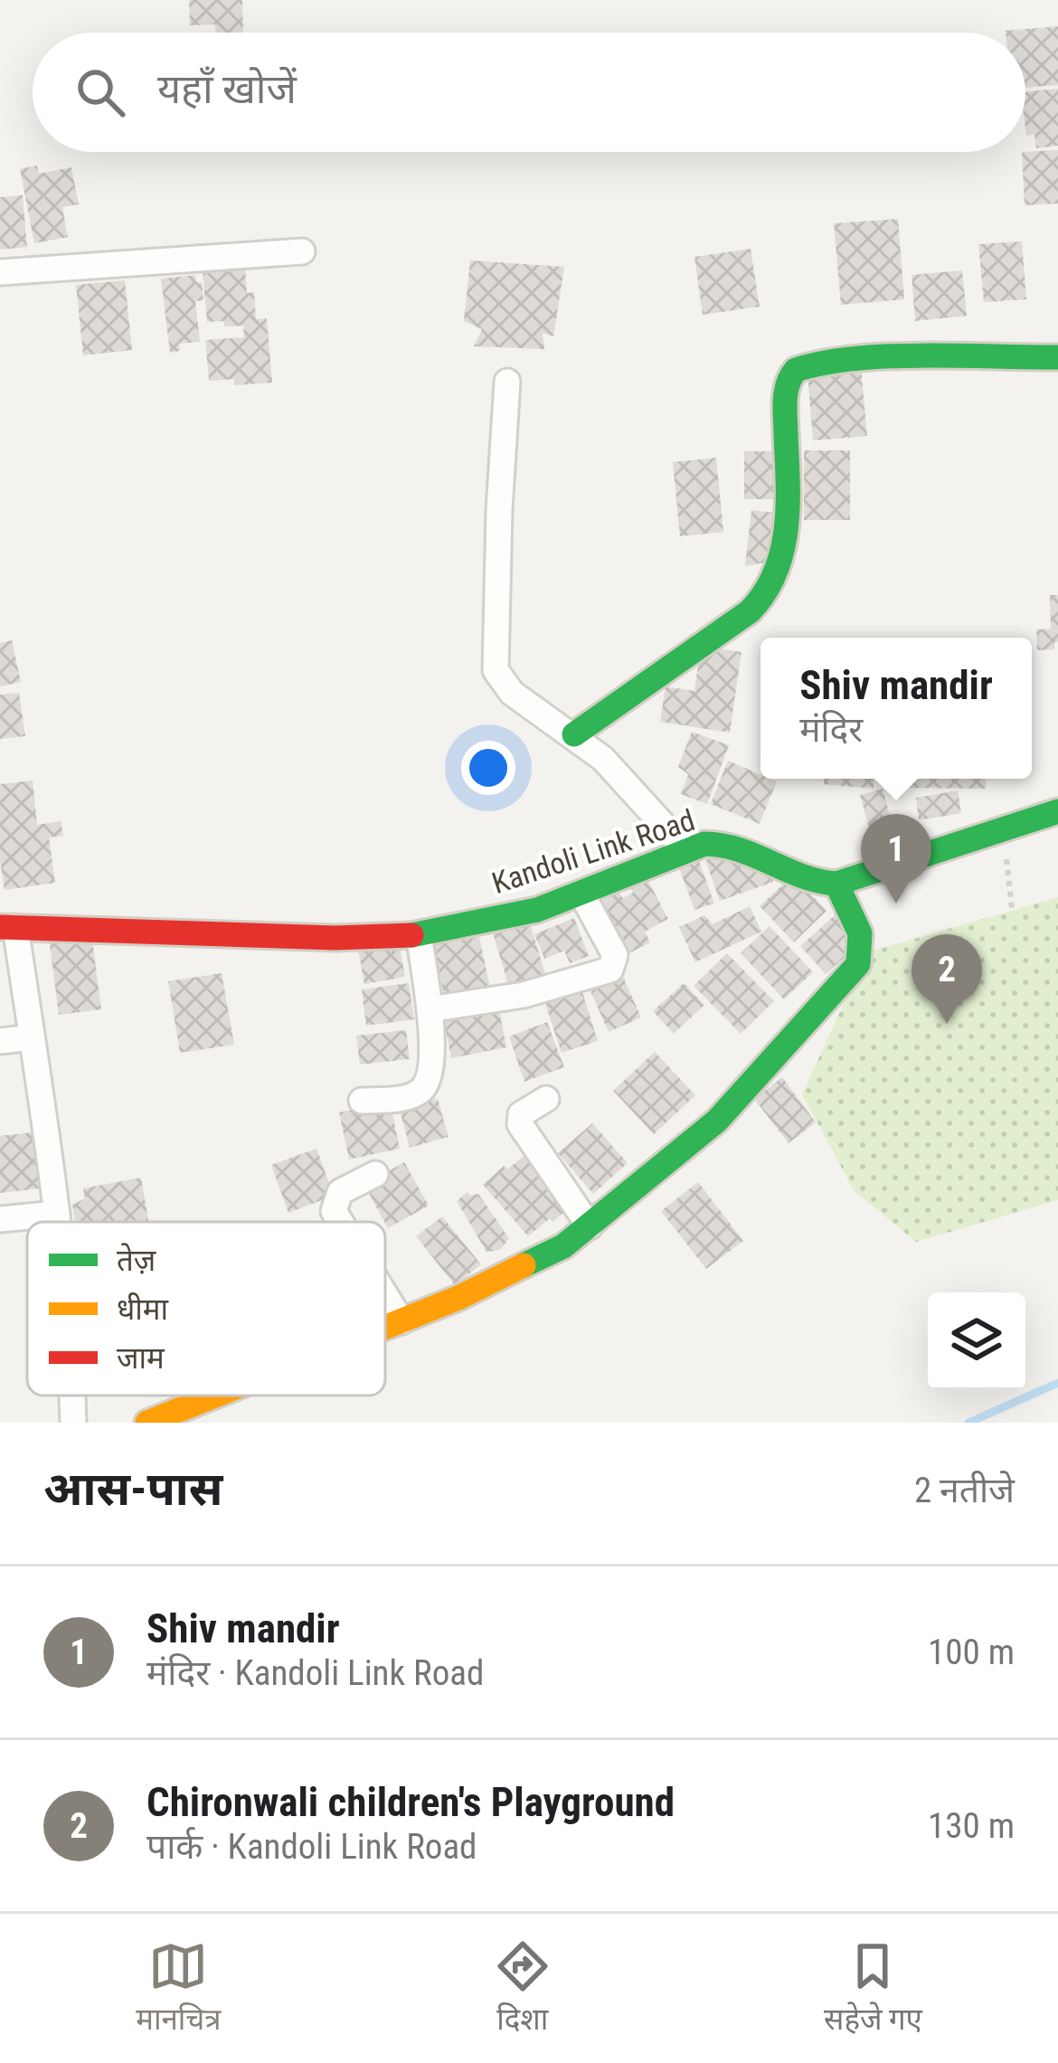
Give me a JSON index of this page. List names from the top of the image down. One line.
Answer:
{"streets":{"street":["Kandoli Link Road"]},"legend":["तेज़","धीमा","जाम"],"page":{"search":"यहाँ खोजें","popup":["Shiv mandir","मंदिर"],"pins":["1","2"],"heading":["आस-पास","2 नतीजे"],"list":[{"mark":"1","name":"Shiv mandir","note":"मंदिर · Kandoli Link Road","value":"100 m"},{"mark":"2","name":"Chironwali children's Playground","note":"पार्क · Kandoli Link Road","value":"130 m"}],"nav":["मानचित्र","दिशा","सहेजे गए"]}}
